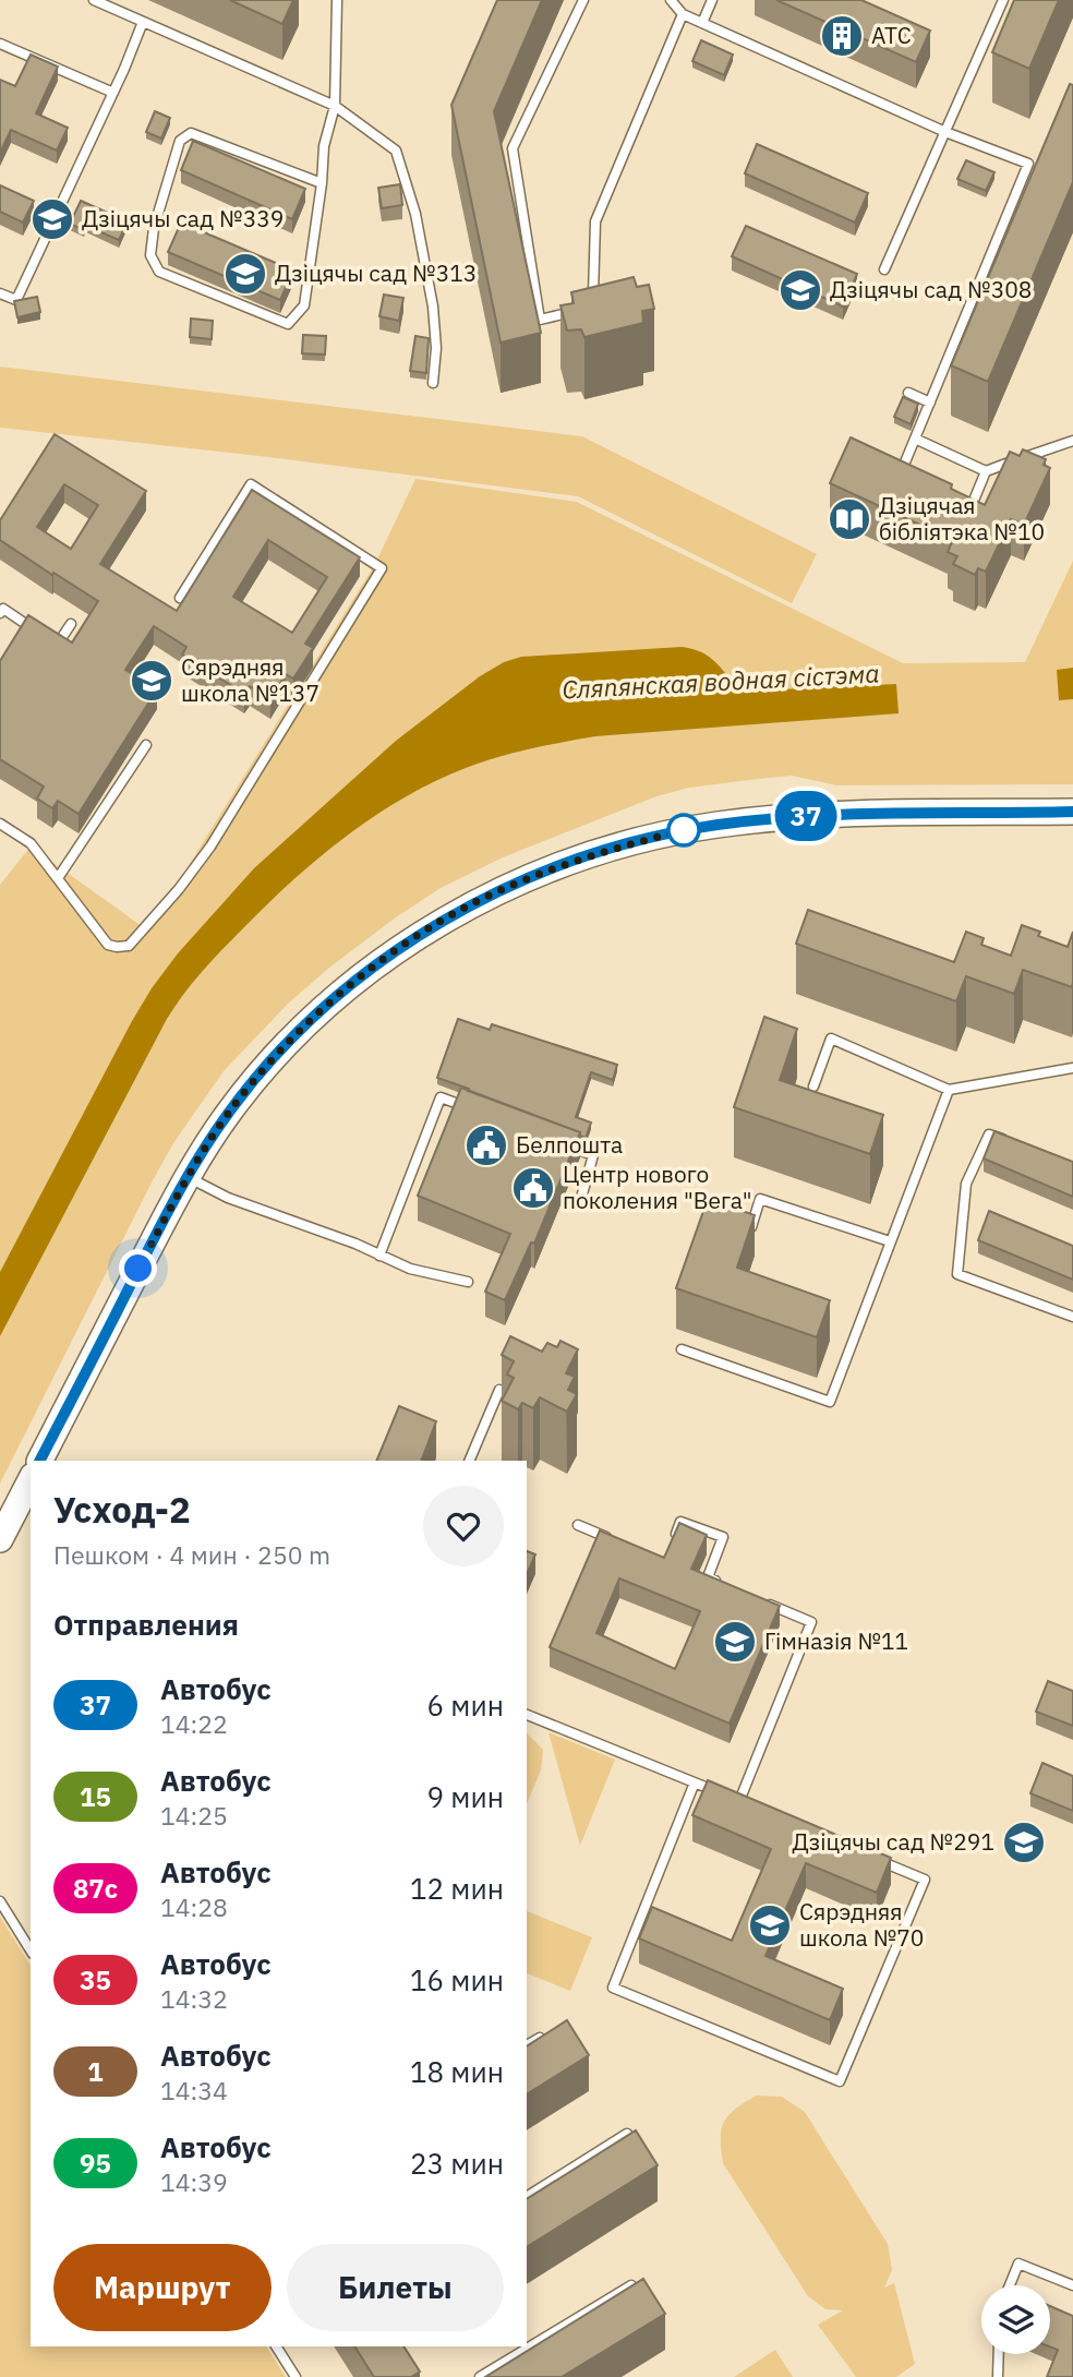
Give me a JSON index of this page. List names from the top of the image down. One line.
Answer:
{"water":["Сляпянская водная сістэма"],"places":{"building":["АТС"],"school or university":["Дзіцячы сад №339","Дзіцячы сад №313","Дзіцячы сад №308","Сярэдняя школа №137","Гімназія №11","Дзіцячы сад №291","Сярэдняя школа №70"],"library":["Дзіцячая бібліятэка №10"],"public building":["Белпошта","Центр нового поколения \"Вега\""]},"lines":["bus line 37"],"page":{"on_map":"37","heading":[["Усход-2","Пешком · 4 мин · 250 m"],"Отправления"],"list":[{"mark":"37","name":"Автобус","note":"14:22","value":"6 мин"},{"mark":"15","name":"Автобус","note":"14:25","value":"9 мин"},{"mark":"87с","name":"Автобус","note":"14:28","value":"12 мин"},{"mark":"35","name":"Автобус","note":"14:32","value":"16 мин"},{"mark":"1","name":"Автобус","note":"14:34","value":"18 мин"},{"mark":"95","name":"Автобус","note":"14:39","value":"23 мин"}],"buttons":["Маршрут","Билеты"]}}
